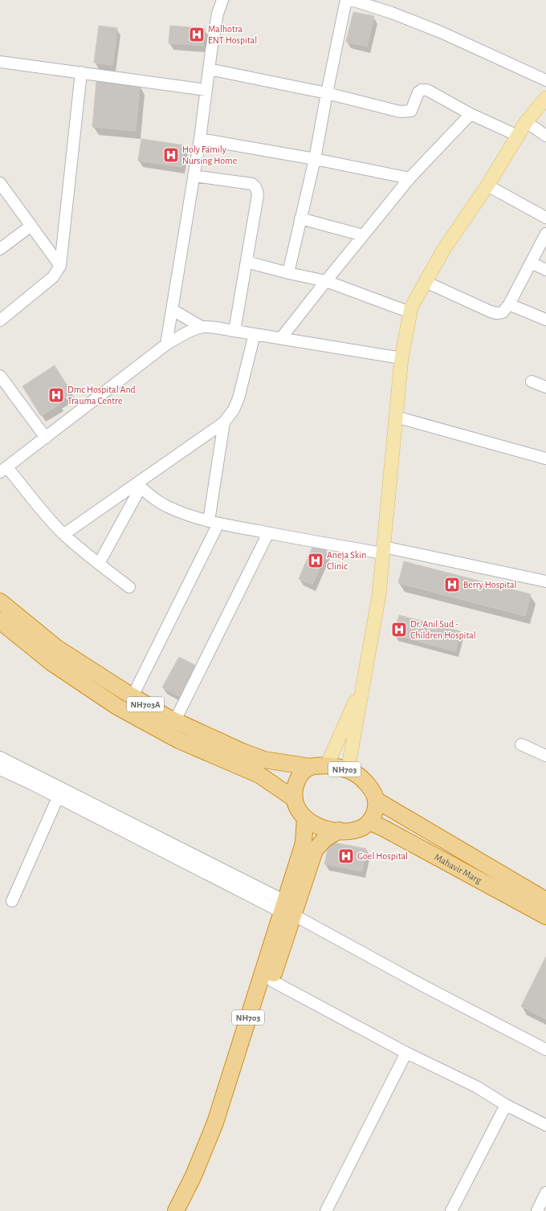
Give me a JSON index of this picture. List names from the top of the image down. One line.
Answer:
{"streets":{"highway":["NH703A","NH703","Mahavir Marg"]},"crossings":[["NH703A","NH703"],["NH703A","Mahavir Marg"],["NH703","Mahavir Marg"]],"places":{"hospital":["Malhotra ENT Hospital","Holy Family Nursing Home","Dmc Hospital And Trauma Centre","Aneja Skin Clinic","Berry Hospital","Dr. Anil Sud - Children Hospital","Goel Hospital"]}}
